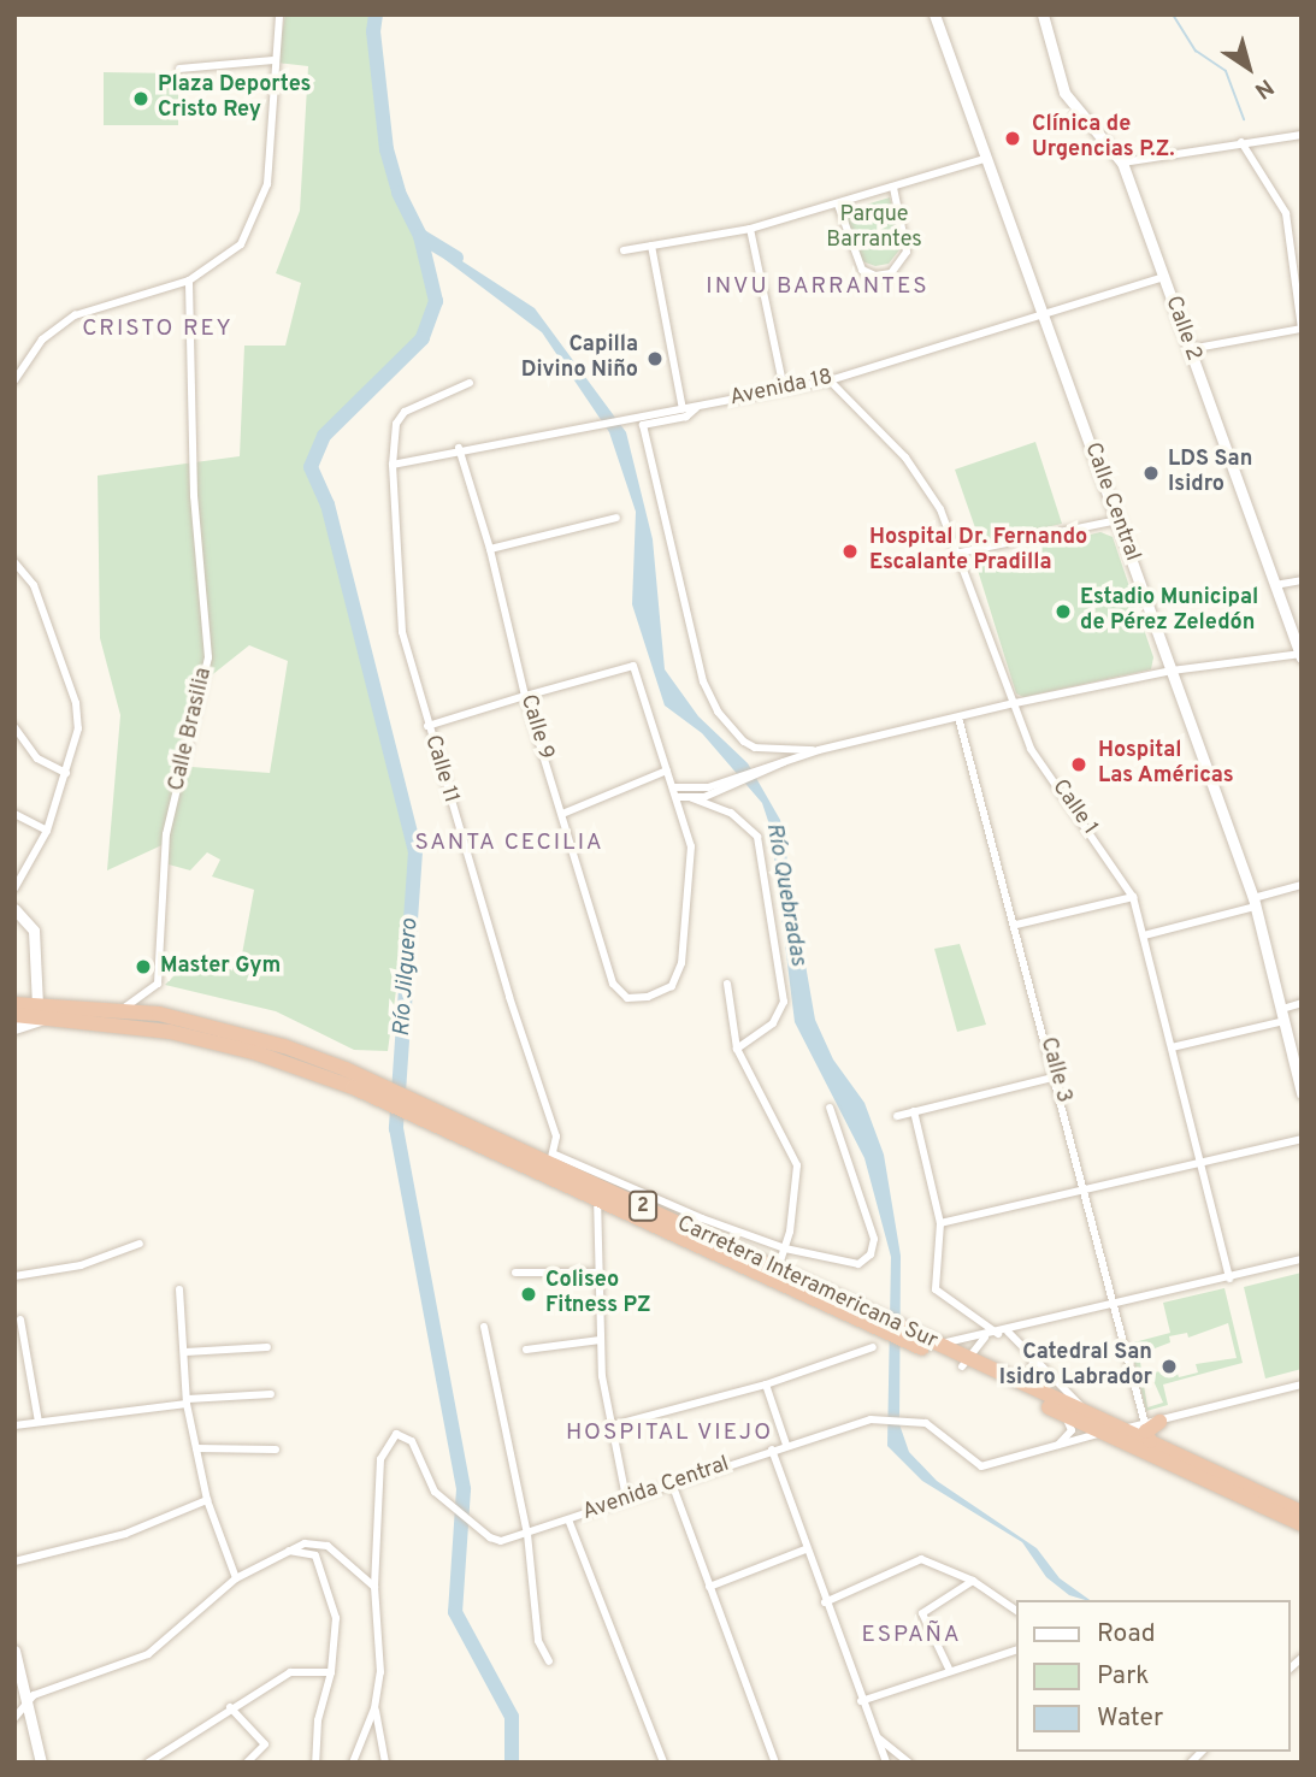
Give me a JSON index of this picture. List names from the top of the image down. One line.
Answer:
{"streets":{"highway":["2","Carretera Interamericana Sur"],"main road":["Calle 2","Calle Central"],"street":["Avenida 18","Calle 9","Calle Brasilia","Calle 11","Calle 1","Calle 3","Avenida Central"]},"crossings":[["Calle 2","Avenida 18"],["Avenida 18","Calle Central"],["Avenida 18","Calle 9"],["Avenida 18","Calle 11"],["Avenida 18","Calle 1"],["Calle Brasilia","Carretera Interamericana Sur"],["Calle 11","Carretera Interamericana Sur"],["Calle 3","Avenida Central"],["Carretera Interamericana Sur","Avenida Central"]],"districts":["INVU BARRANTES","CRISTO REY","SANTA CECILIA","HOSPITAL VIEJO","ESPAÑA"],"water":["Río Quebradas","Río Jilguero"],"parks":["Parque Barrantes"],"places":["Plaza Deportes Cristo Rey","Clínica de Urgencias P.Z.","Capilla Divino Niño","LDS San Isidro","Hospital Dr. Fernando Escalante Pradilla","Estadio Municipal de Pérez Zeledón","Hospital Las Américas","Master Gym","Coliseo Fitness PZ","Catedral San Isidro Labrador"],"legend":["Road","Park","Water"],"north":"bottom right"}
